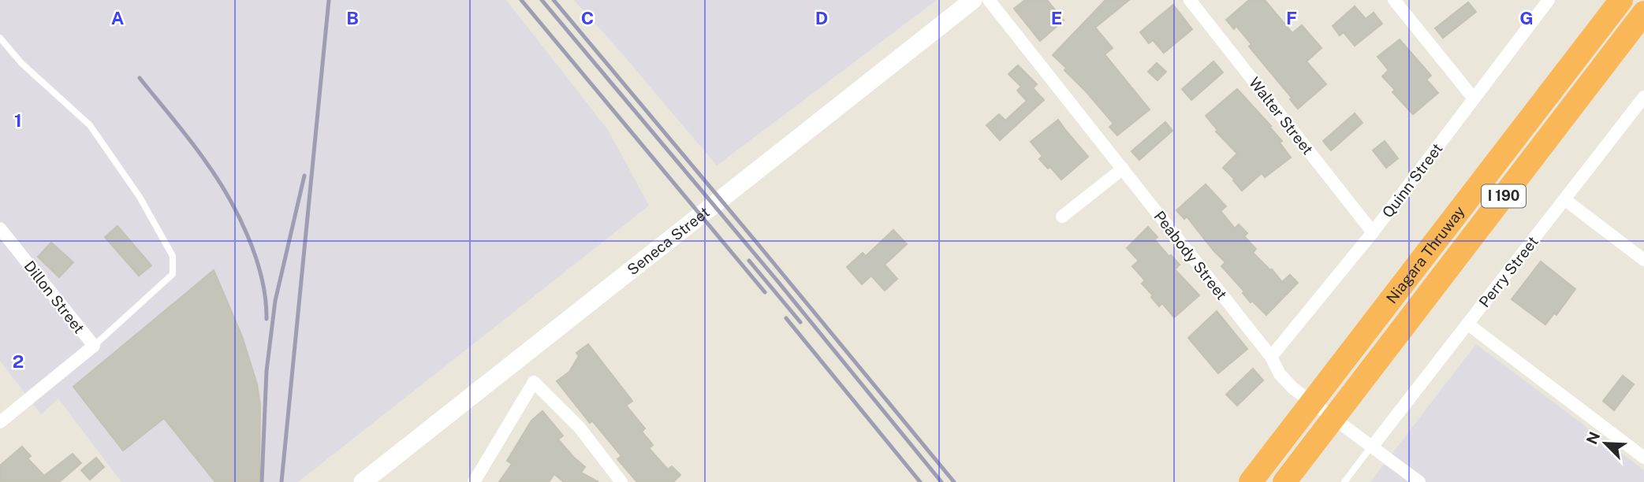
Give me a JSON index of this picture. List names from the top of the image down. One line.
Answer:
{"streets":{"highway":["I 190","Niagara Thruway"],"main road":["Seneca Street"],"street":["Walter Street","Quinn Street","Peabody Street","Perry Street","Dillon Street"]},"crossings":[["Walter Street","Quinn Street"],["Quinn Street","Peabody Street"],["Peabody Street","Perry Street"]],"north":"top left","grid":{"columns":["A","B","C","D","E","F","G"],"rows":["1","2"]}}
